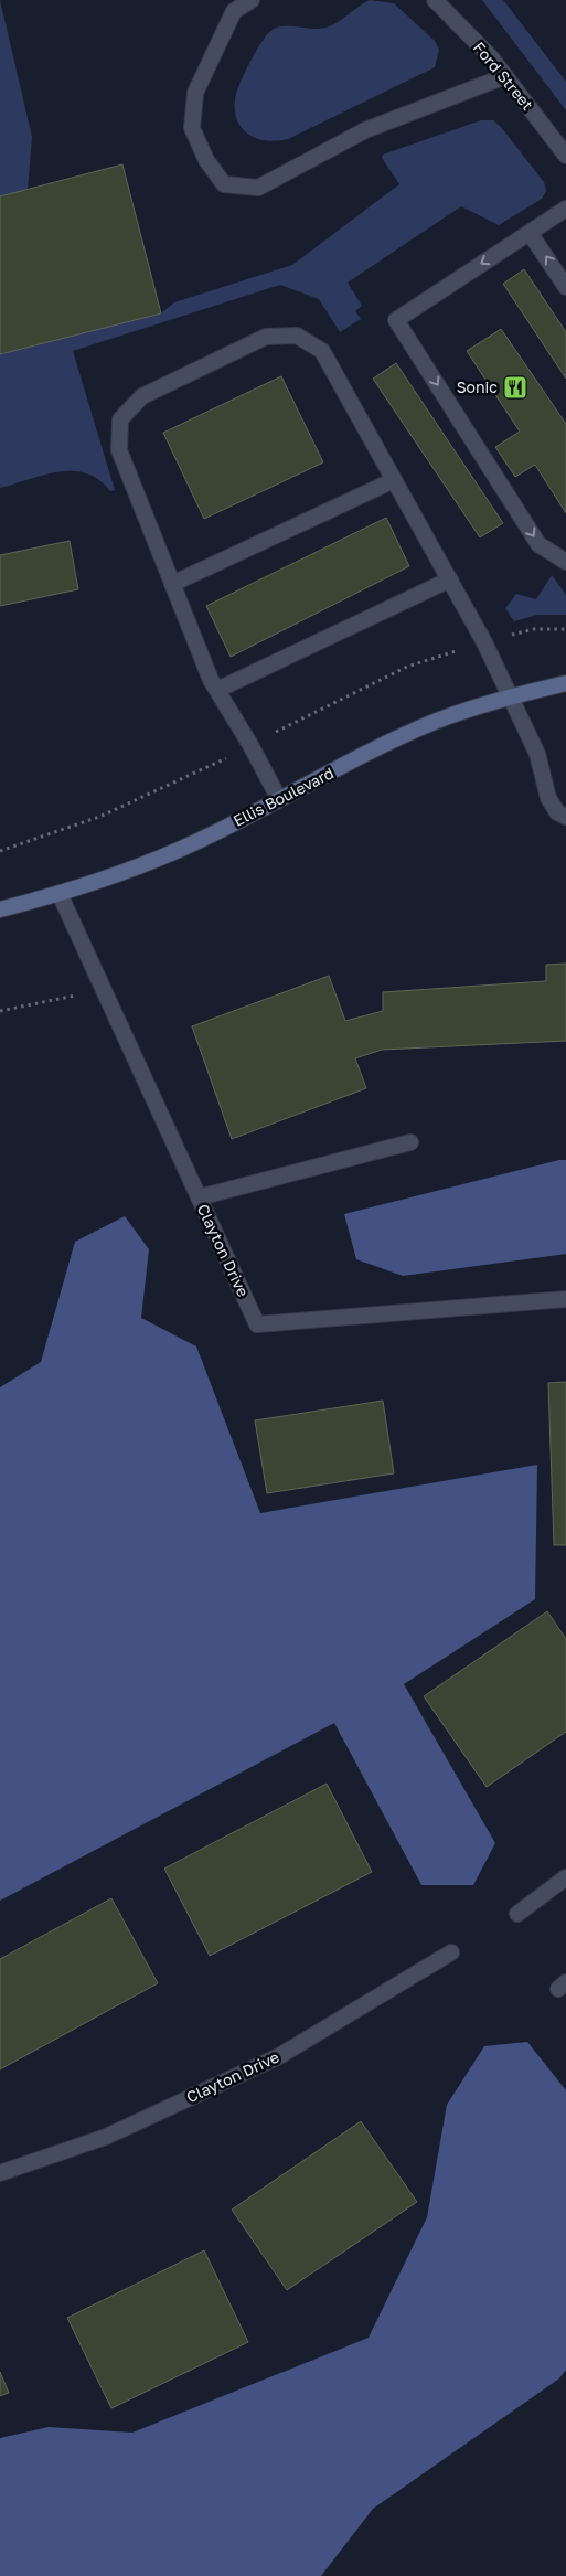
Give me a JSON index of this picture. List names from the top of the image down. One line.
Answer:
{"streets":{"main road":["Ellis Boulevard"],"street":["Ford Street","Clayton Drive"]},"crossings":[["Ellis Boulevard","Clayton Drive"]],"places":{"restaurant":["Sonic"]}}
